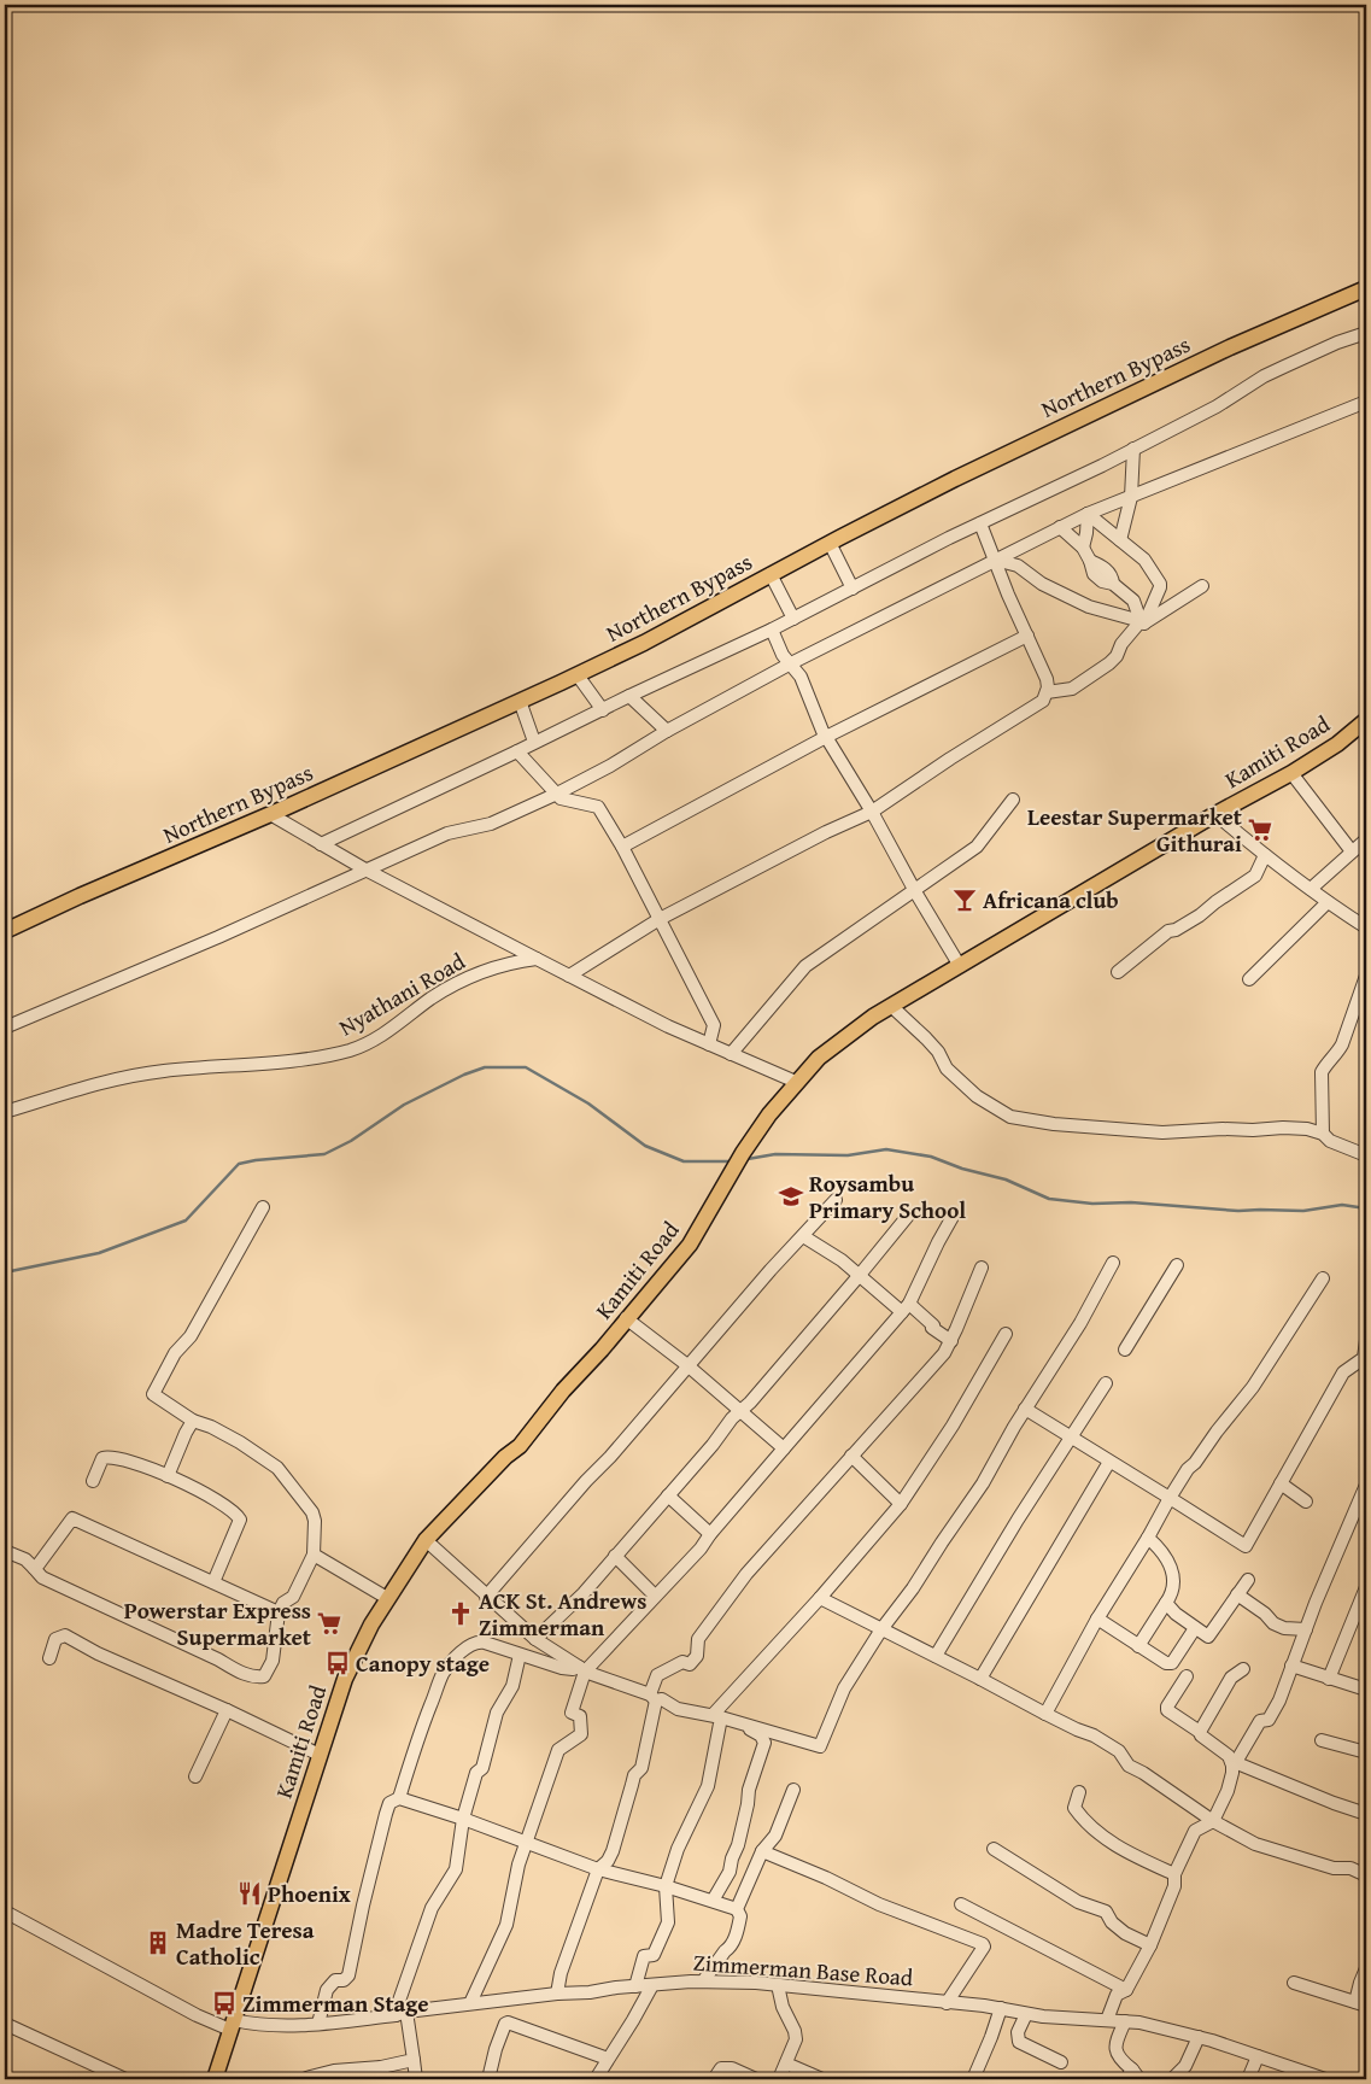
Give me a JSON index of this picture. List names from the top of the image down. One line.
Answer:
{"streets":{"main road":["Northern Bypass","Kamiti Road"],"street":["Nyathani Road","Zimmerman Base Road"]},"crossings":[["Kamiti Road","Zimmerman Base Road"]],"places":{"supermarket":["Leestar Supermarket Githurai","Powerstar Express Supermarket"],"bar":["Africana club"],"school or university":["Roysambu Primary School"],"church":["ACK St. Andrews Zimmerman"],"bus stop":["Canopy stage","Zimmerman Stage"],"restaurant":["Phoenix"],"building":["Madre Teresa Catholic"]}}
